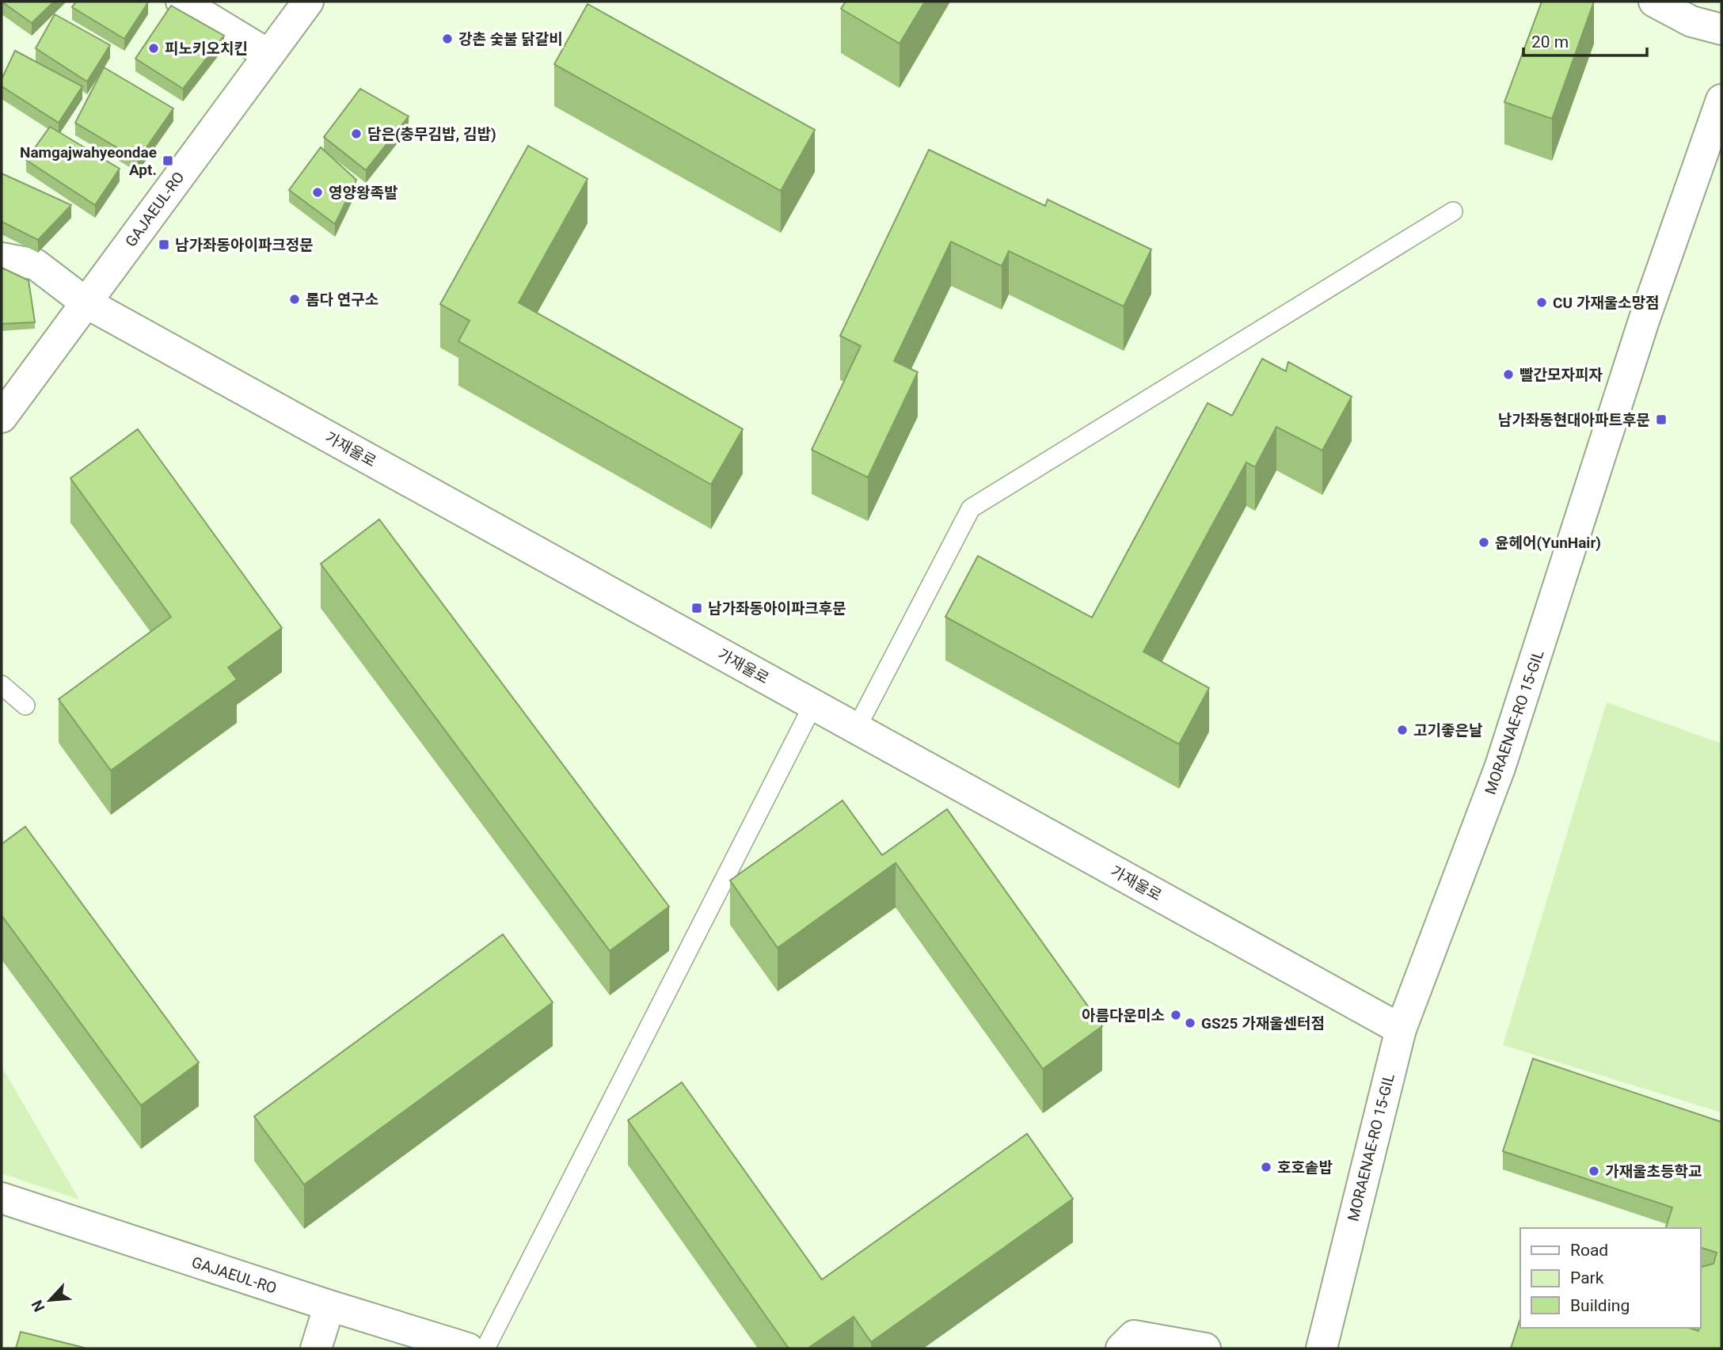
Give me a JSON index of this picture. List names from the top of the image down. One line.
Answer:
{"streets":{"street":["GAJAEUL-RO","가재울로","MORAENAE-RO 15-GIL"]},"crossings":[["GAJAEUL-RO","가재울로"],["가재울로","MORAENAE-RO 15-GIL"]],"places":{"other":["강촌 숯불 닭갈비","피노키오치킨","담은(충무김밥, 김밥)","영양왕족발","롭다 연구소","CU 가재울소망점","빨간모자피자","윤헤어(YunHair)","고기좋은날","아름다운미소","GS25 가재울센터점","호호솥밥","가재울초등학교"],"transit":["Namgajwahyeondae Apt.","남가좌동아이파크정문","남가좌동현대아파트후문","남가좌동아이파크후문"]},"legend":["Road","Park","Building"],"scale_bar":"20 m","north":"bottom left"}
